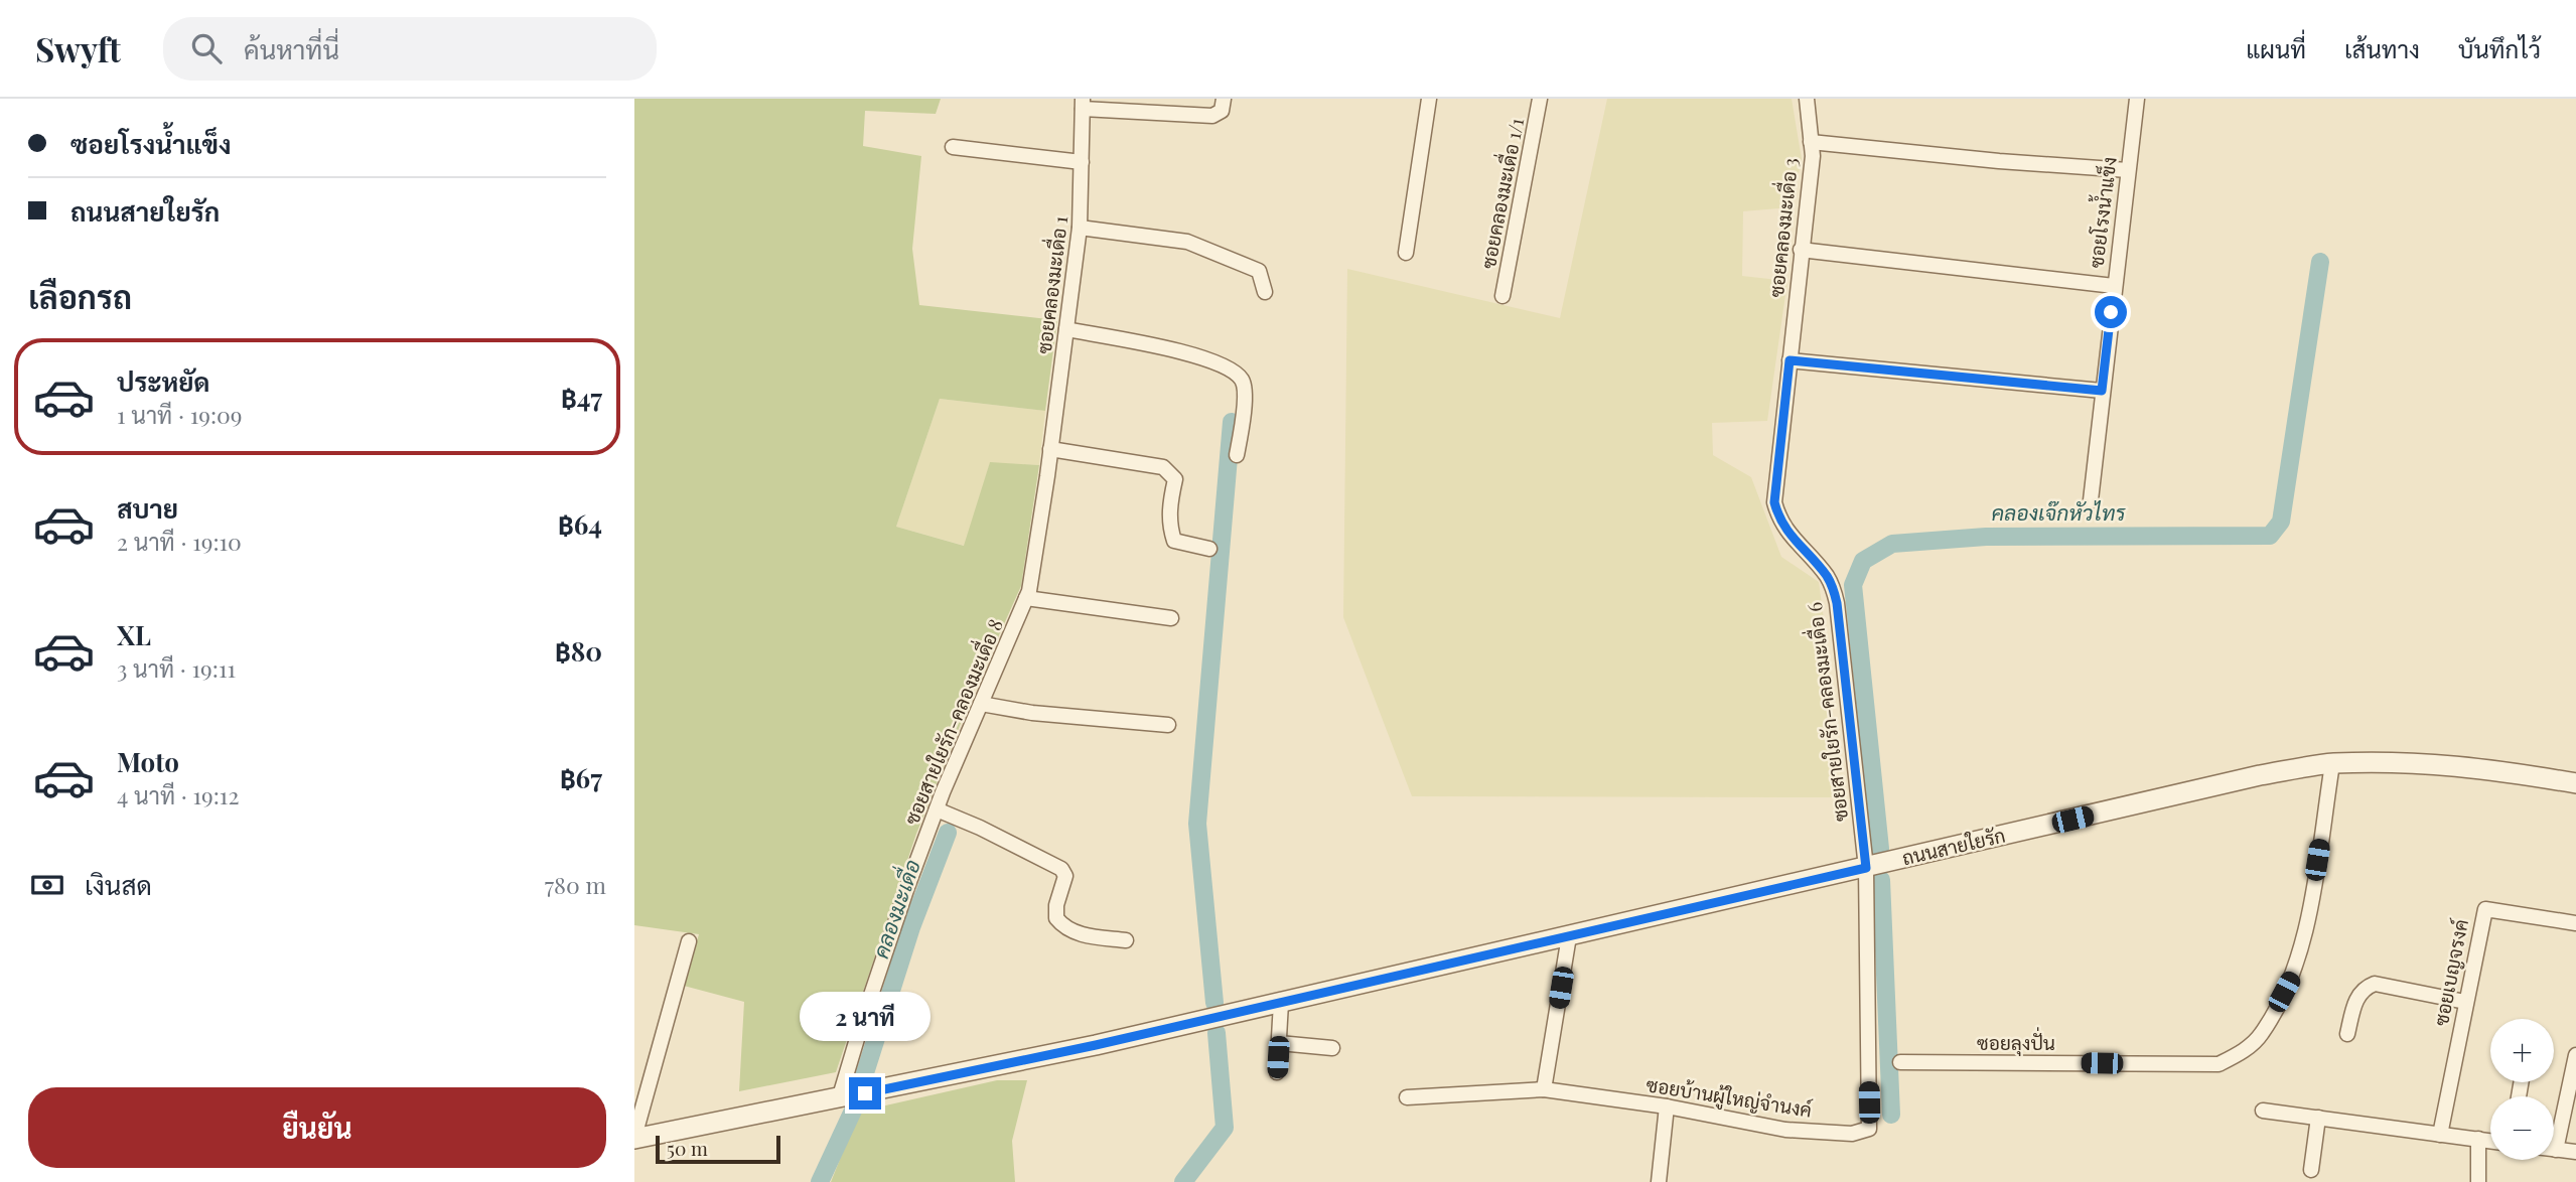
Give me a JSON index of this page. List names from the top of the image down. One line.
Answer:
{"streets":{"street":["ซอยคลองมะเดื่อ 1/1","ซอยโรงน้ำแข็ง","ซอยคลองมะเดื่อ 3","ซอยคลองมะเดื่อ 1","ซอยสายใยรัก-คลองมะเดื่อ 6","ซอยสายใยรัก-คลองมะเดื่อ 8","ถนนสายใยรัก","ซอยเบญจรงค์","ซอยลุงปั่น","ซอยบ้านผู้ใหญ่จำนงค์"]},"crossings":[["ซอยคลองมะเดื่อ 3","ซอยสายใยรัก-คลองมะเดื่อ 6"],["ซอยคลองมะเดื่อ 1","ซอยสายใยรัก-คลองมะเดื่อ 8"],["ซอยสายใยรัก-คลองมะเดื่อ 6","ถนนสายใยรัก"],["ซอยสายใยรัก-คลองมะเดื่อ 6","ซอยบ้านผู้ใหญ่จำนงค์"],["ซอยสายใยรัก-คลองมะเดื่อ 8","ถนนสายใยรัก"],["ถนนสายใยรัก","ซอยลุงปั่น"],["ถนนสายใยรัก","ซอยบ้านผู้ใหญ่จำนงค์"]],"water":["คลองเจ๊กหัวไทร","คลองมะเดื่อ"],"scale_bar":"50 m","page":{"header":"Swyft","search":"ค้นหาที่นี่","nav":["แผนที่","เส้นทาง","บันทึกไว้"],"banner":["ซอยโรงน้ำแข็ง","ถนนสายใยรัก"],"heading":"เลือกรถ","list":[{"name":"ประหยัด","note":"1 นาที · 19:09","value":"฿47"},{"name":"สบาย","note":"2 นาที · 19:10","value":"฿64"},{"name":"XL","note":"3 นาที · 19:11","value":"฿80"},{"name":"Moto","note":"4 นาที · 19:12","value":"฿67"}],"pay":["เงินสด","780 m"],"bubble":"2 นาที","map_buttons":["+","−"],"buttons":"ยืนยัน","scale":"50 m"}}
